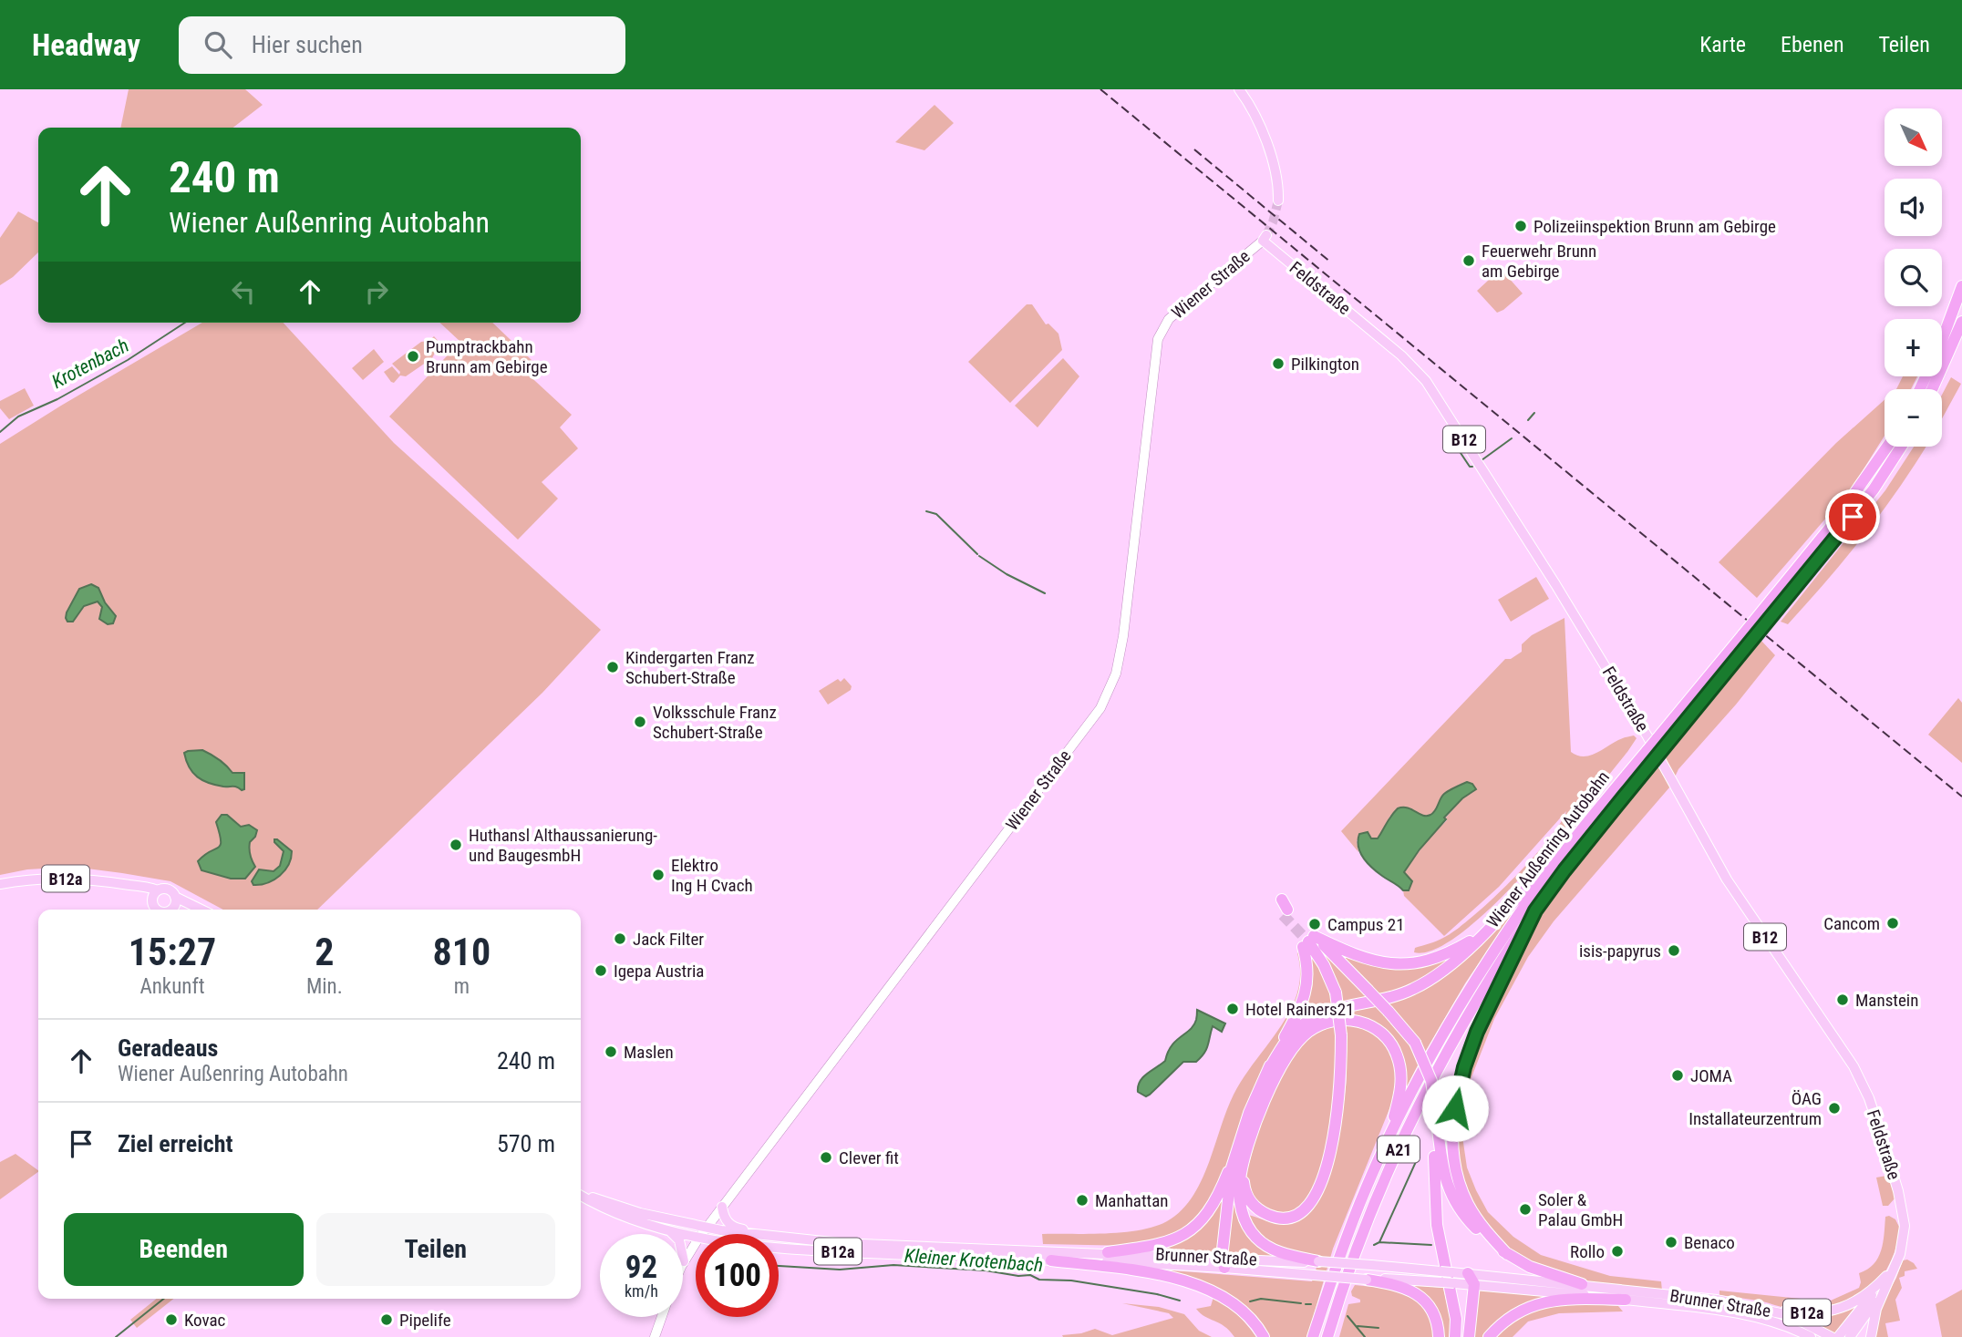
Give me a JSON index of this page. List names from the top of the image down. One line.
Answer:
{"streets":{"highway":["Wiener Außenring Autobahn","A21"],"main road":["Wiener Straße","Feldstraße","B12","B12a","Brunner Straße"]},"crossings":[["Wiener Straße","Feldstraße"],["Wiener Straße","Brunner Straße"],["Feldstraße","B12a"],["B12a","Brunner Straße"]],"water":["Krotenbach","Kleiner Krotenbach"],"places":["Polizeiinspektion Brunn am Gebirge","Feuerwehr Brunn am Gebirge","Pumptrackbahn Brunn am Gebirge","Pilkington","Kindergarten Franz Schubert-Straße","Volksschule Franz Schubert-Straße","Huthansl Althaussanierung- und BaugesmbH","Elektro Ing H Cvach","Cancom","Campus 21","Jack Filter","isis-papyrus","Igepa Austria","Manstein","Hotel Rainers21","Maslen","JOMA","ÖAG Installateurzentrum","Clever fit","Manhattan","Soler & Palau GmbH","Benaco","Rollo","Kovac","Pipelife"],"north":"bottom right","page":{"header":"Headway","search":"Hier suchen","nav":["Karte","Ebenen","Teilen"],"map_buttons":["+","−"],"turn":["240 m","Wiener Außenring Autobahn"],"eta":["15:27","Ankunft","2","Min.","810","m"],"list":[{"name":"Geradeaus","note":"Wiener Außenring Autobahn","value":"240 m"},{"name":"Ziel erreicht","value":"570 m"}],"buttons":["Beenden","Teilen"],"speed":"92 km/h","limit":"100"}}
